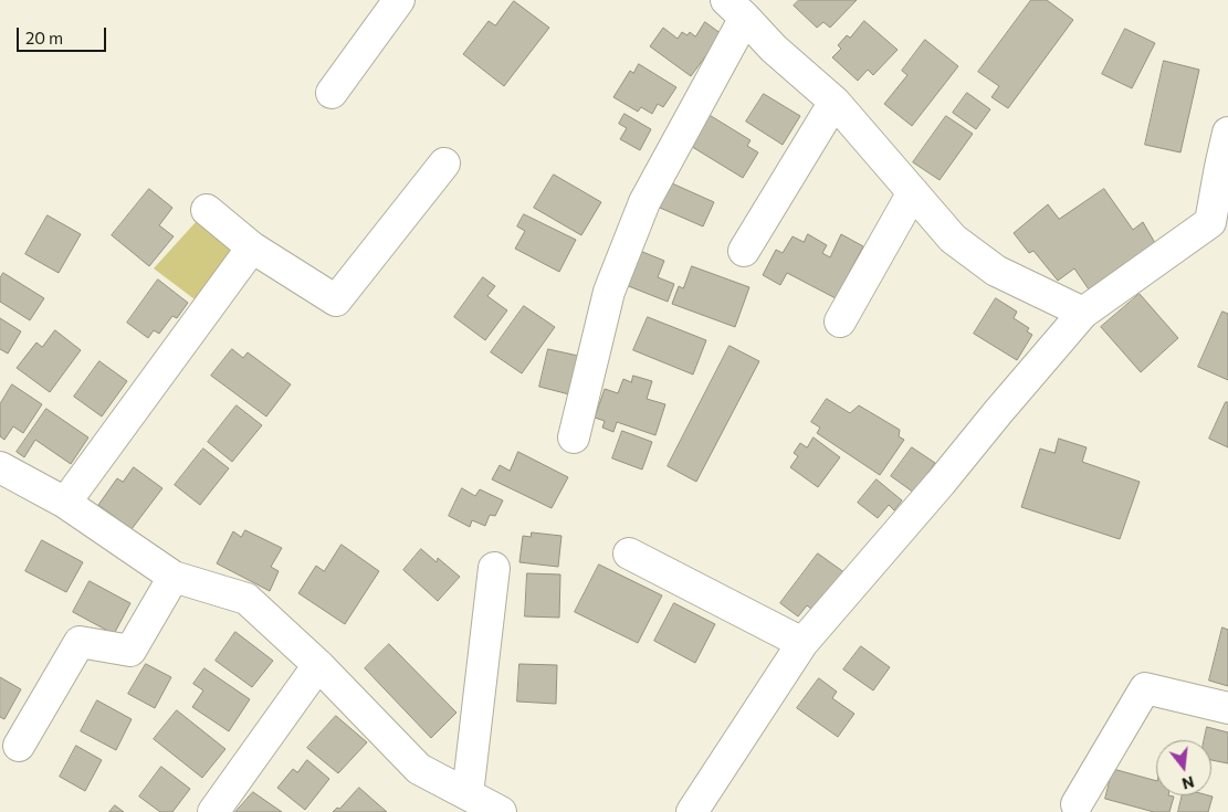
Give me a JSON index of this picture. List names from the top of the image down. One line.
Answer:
{"scale_bar":"20 m","north":"bottom"}
